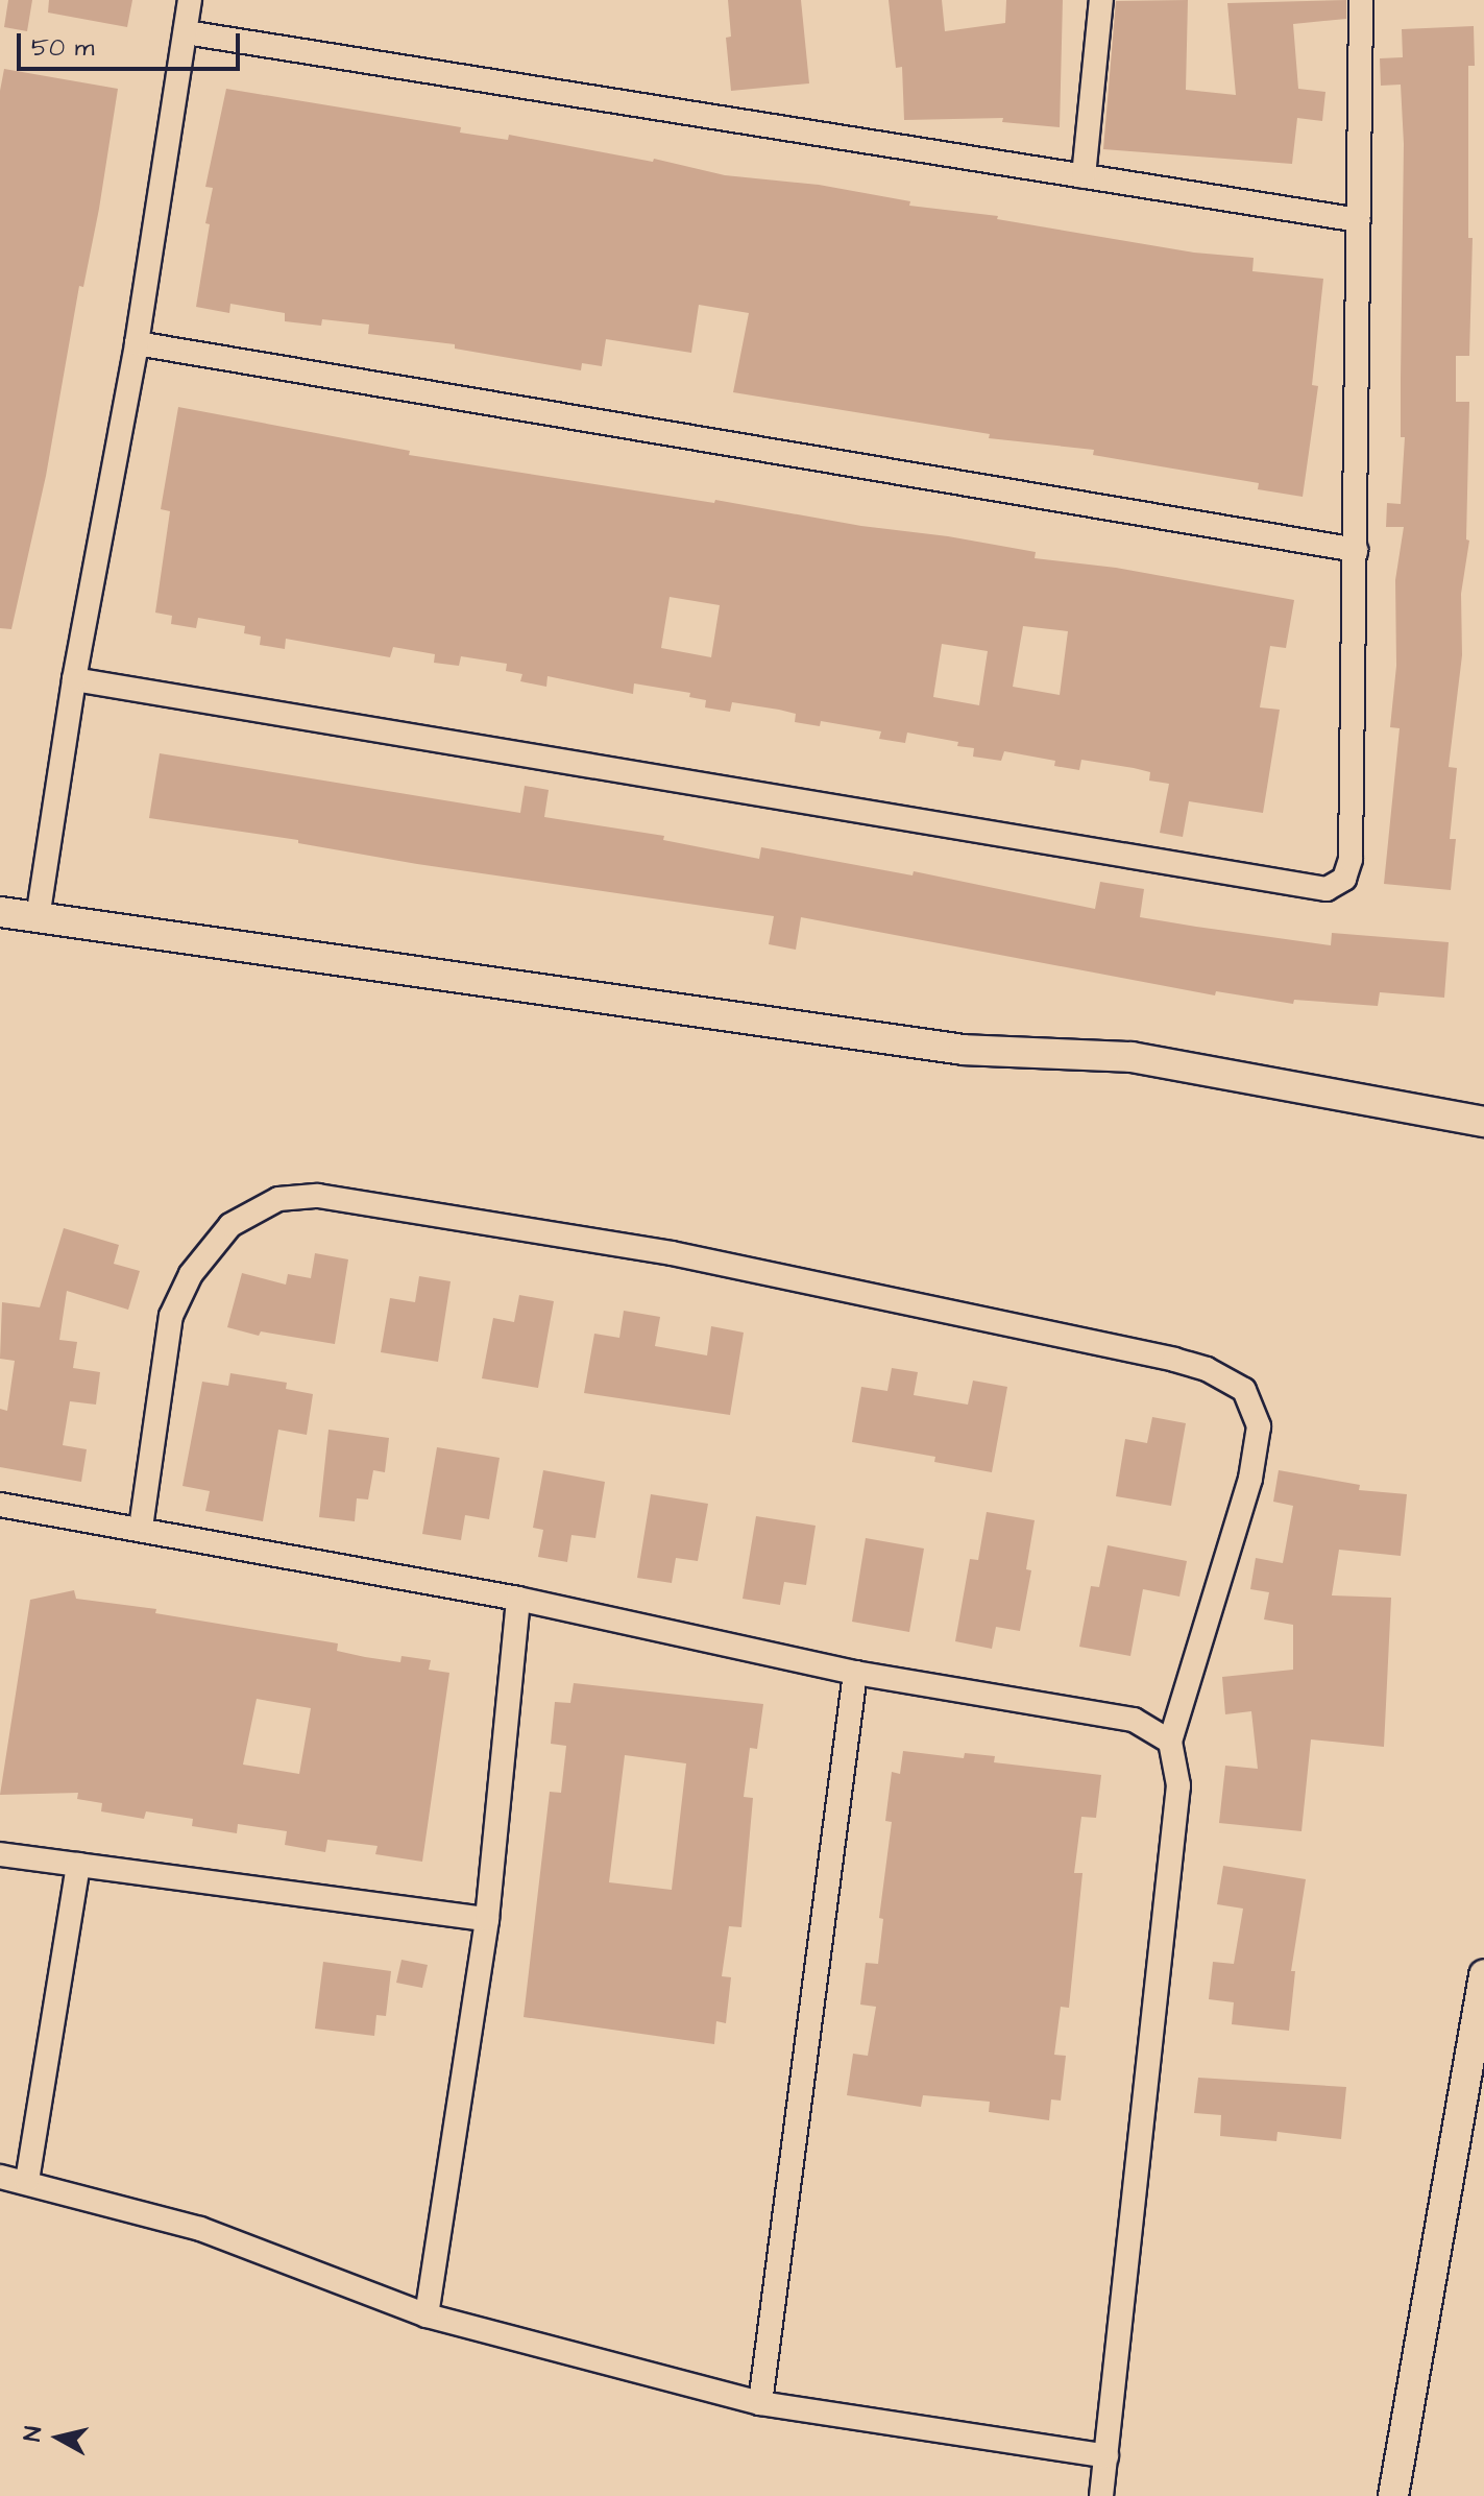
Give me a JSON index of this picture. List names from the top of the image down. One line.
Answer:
{"scale_bar":"50 m","north":"left"}
